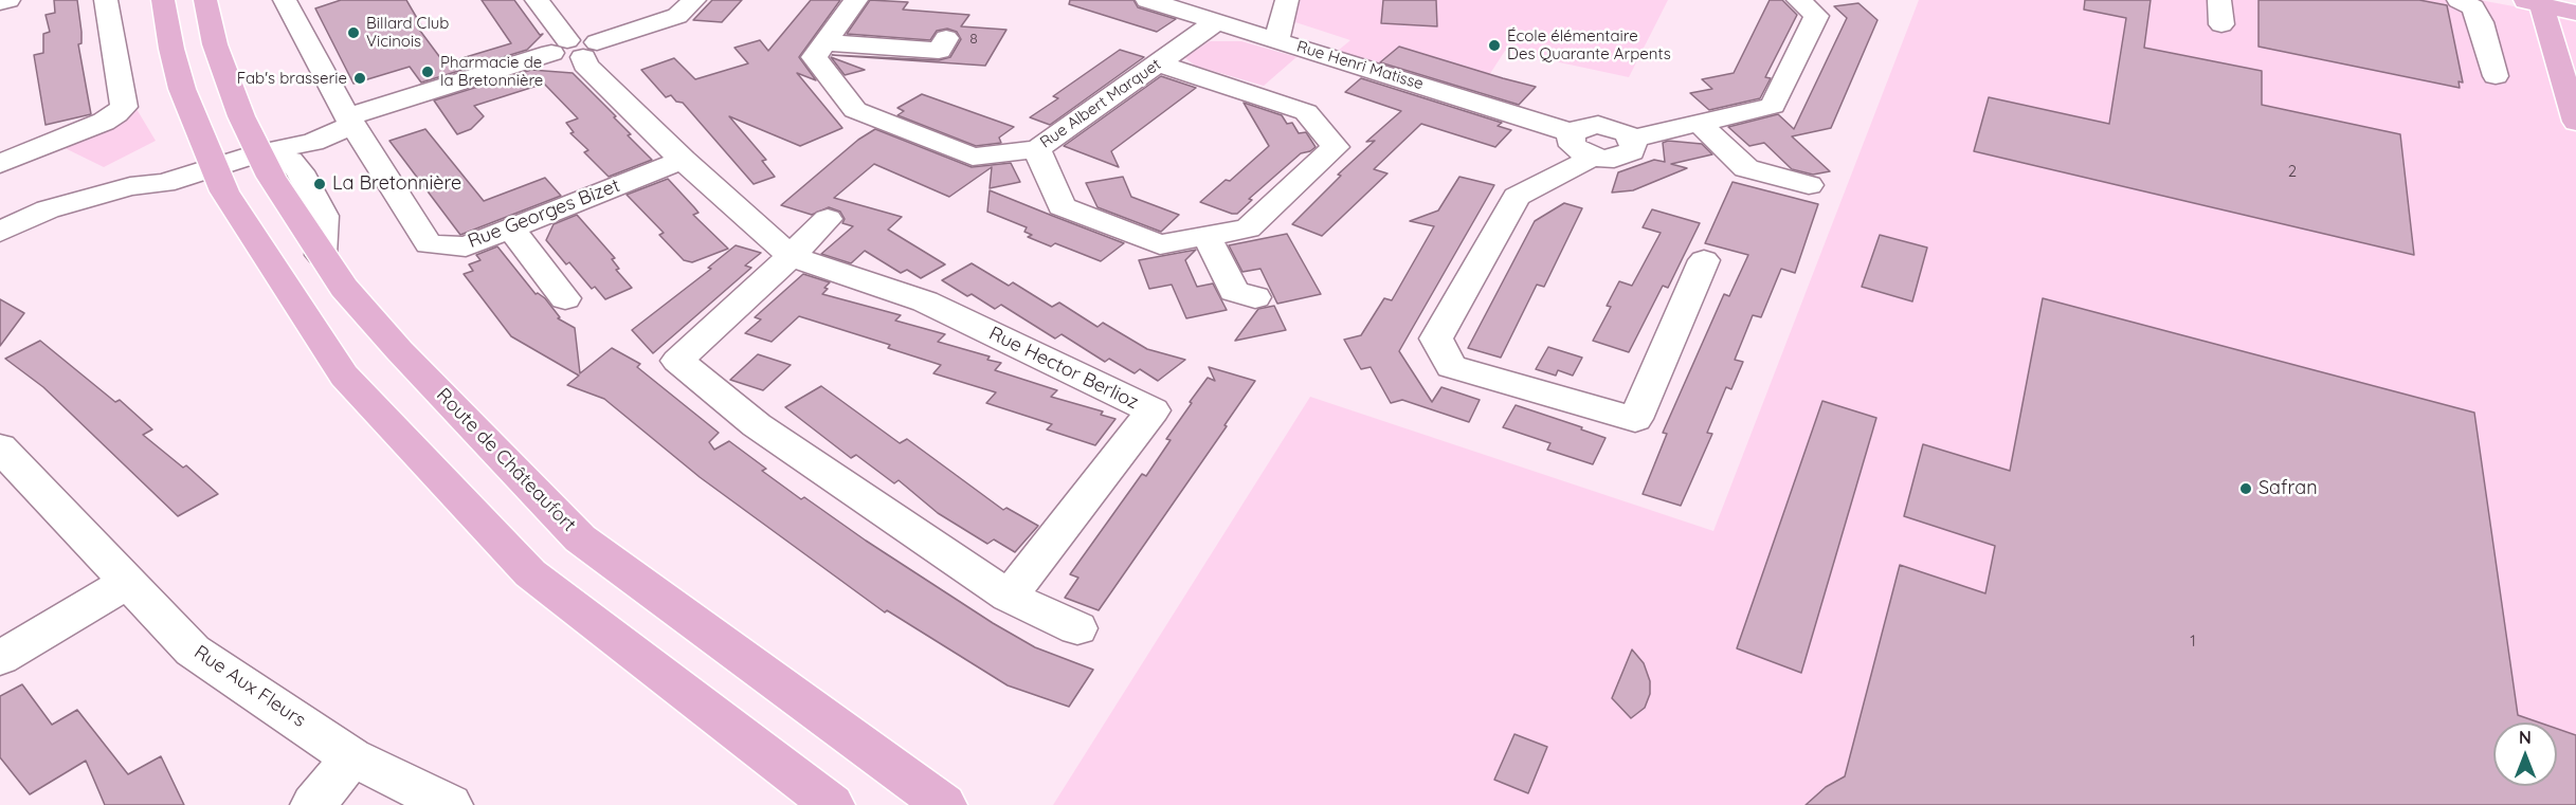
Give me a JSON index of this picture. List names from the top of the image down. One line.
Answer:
{"streets":{"main road":["Route de Châteaufort"],"street":["Rue Henri Matisse","Rue Albert Marquet","Rue Georges Bizet","Rue Hector Berlioz","Rue Aux Fleurs"]},"crossings":[["Rue Henri Matisse","Rue Albert Marquet"],["Rue Georges Bizet","Rue Hector Berlioz"]],"places":["Billard Club Vicinois","École élémentaire Des Quarante Arpents","Pharmacie de la Bretonnière","Fab's brasserie","La Bretonnière","Safran"],"house_numbers":["8","2","1"],"north":"top"}
